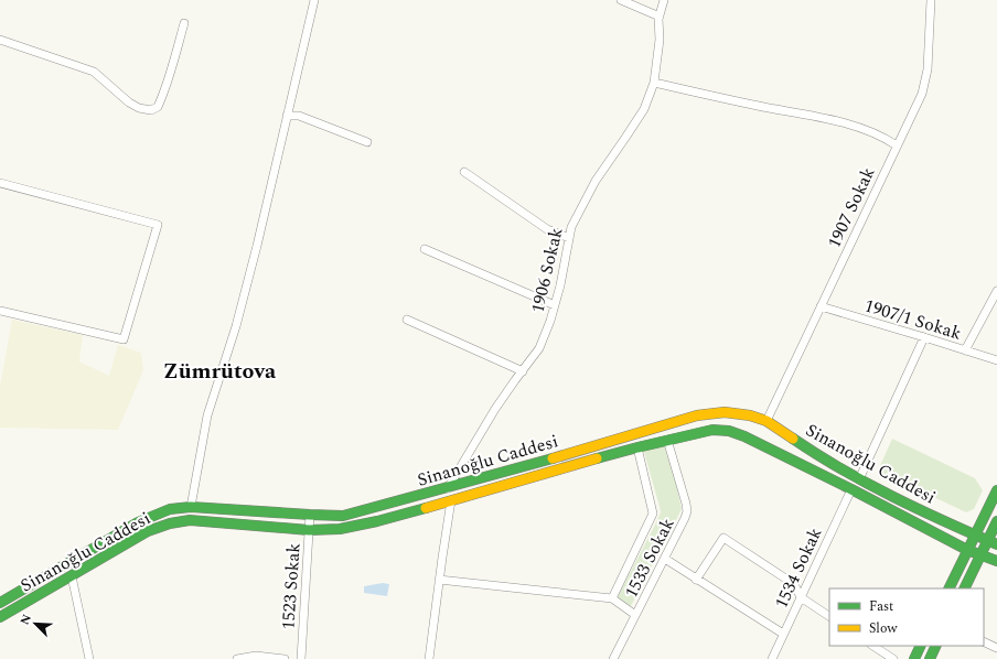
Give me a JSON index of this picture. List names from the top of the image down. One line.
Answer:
{"streets":{"main road":["Si̇nanoğlu Caddesi"],"street":["1907 Sokak","1906 Sokak","1907/1 Sokak","1533 Sokak","1534 Sokak","1523 Sokak"]},"crossings":[["1907 Sokak","1907/1 Sokak"],["1907 Sokak","Si̇nanoğlu Caddesi"],["1906 Sokak","Si̇nanoğlu Caddesi"],["Si̇nanoğlu Caddesi","1533 Sokak"],["Si̇nanoğlu Caddesi","1534 Sokak"],["Si̇nanoğlu Caddesi","1523 Sokak"]],"districts":["Zümrütova"],"legend":["Fast","Slow"],"north":"top left"}
